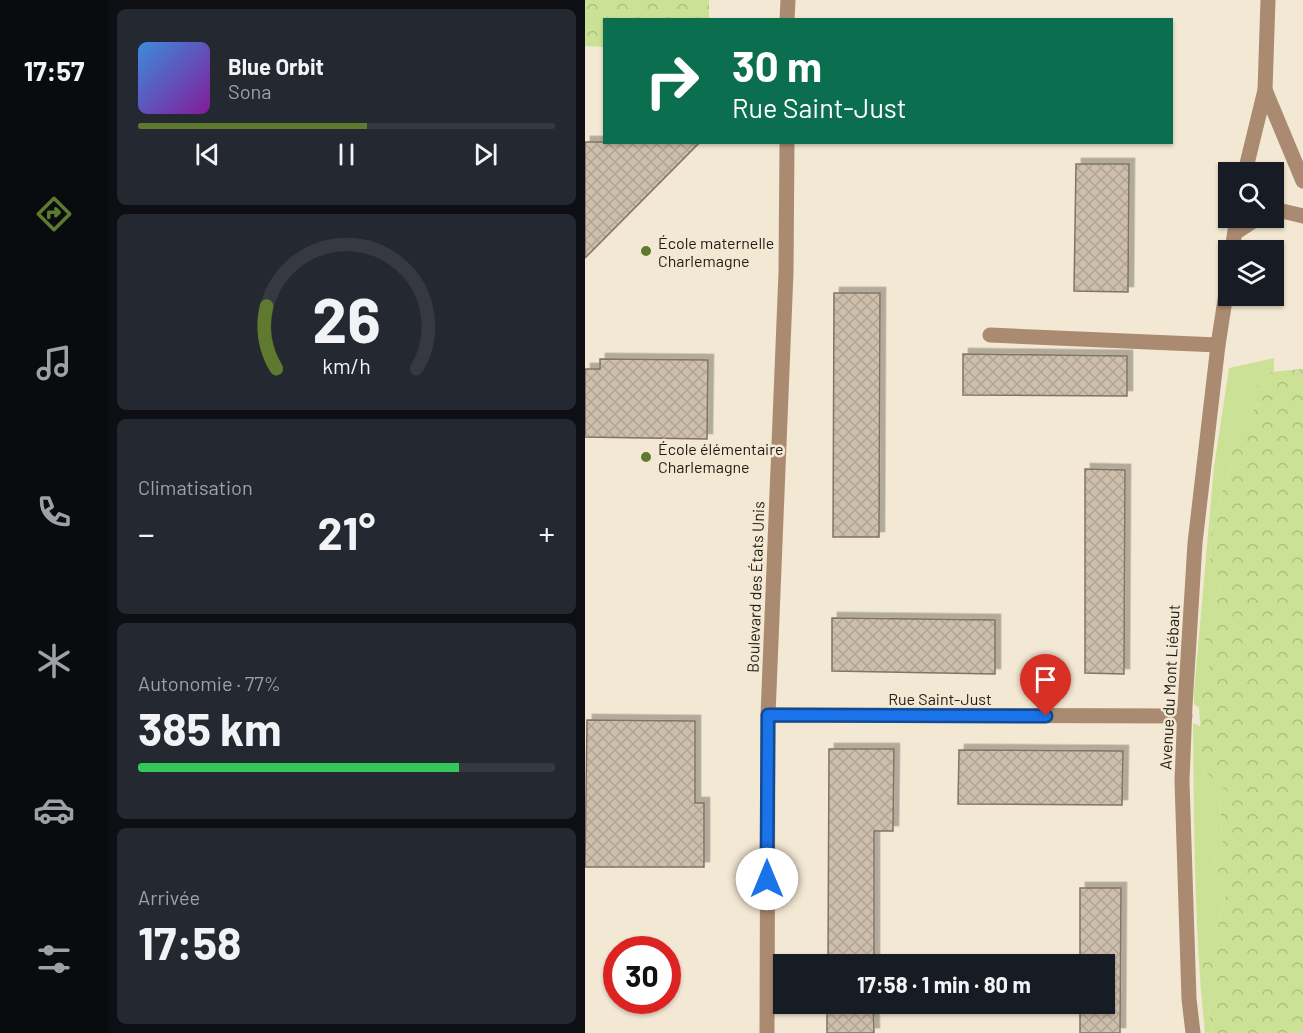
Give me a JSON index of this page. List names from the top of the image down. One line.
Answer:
{"streets":{"street":["Boulevard des États Unis","Avenue du Mont Liébaut","Rue Saint-Just"]},"crossings":[["Boulevard des États Unis","Rue Saint-Just"],["Avenue du Mont Liébaut","Rue Saint-Just"]],"places":["École maternelle Charlemagne","École élémentaire Charlemagne"],"page":{"tabs":"17:57","turn":["30 m","Rue Saint-Just"],"song":["Blue Orbit","Sona"],"tile":["Climatisation",["Autonomie · 77%","385 km"],["Arrivée","17:58"]],"heat":["−","21°","+"],"limit":"30","trip":"17:58 · 1 min · 80 m","gauge":["26","km/h"]}}
